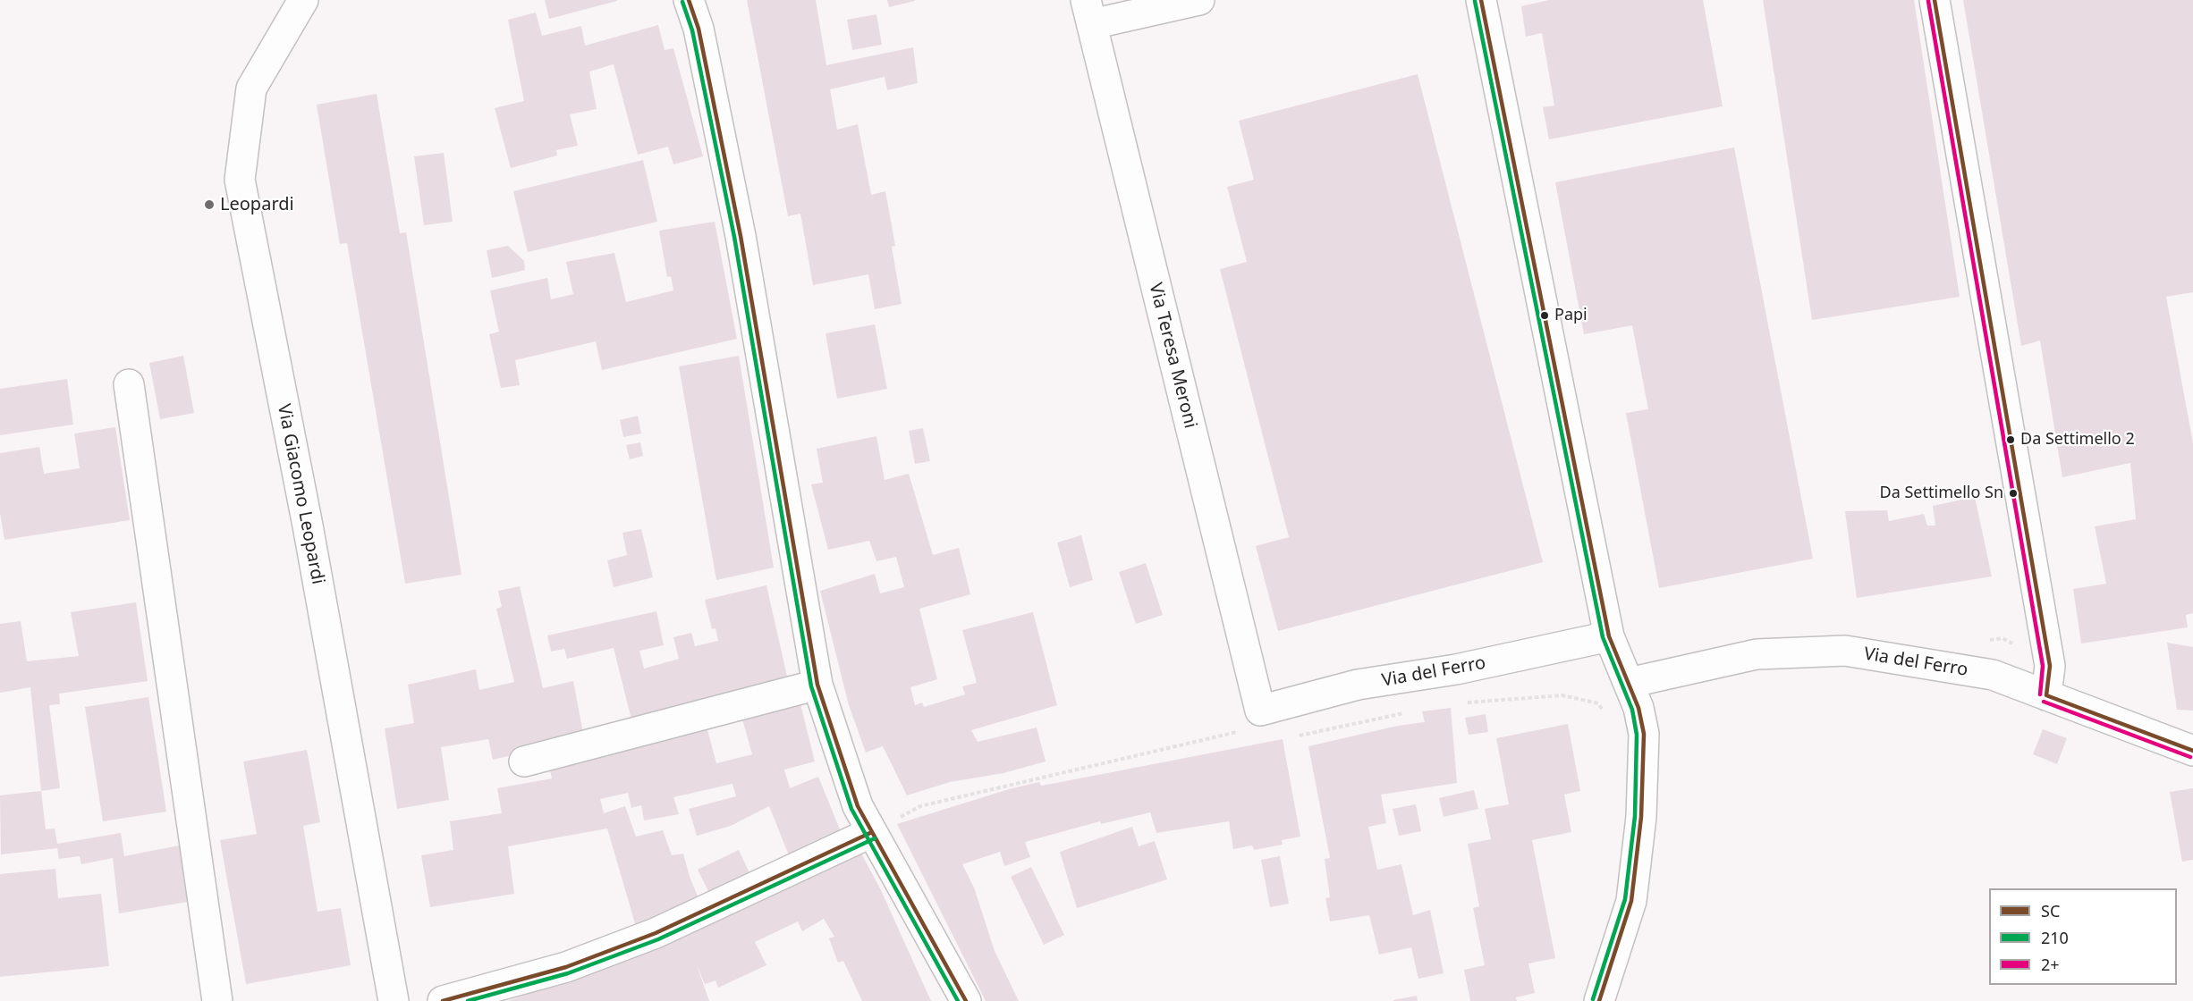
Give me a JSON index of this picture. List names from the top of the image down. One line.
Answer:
{"streets":{"street":["Via Teresa Meroni","Via Giacomo Leopardi","Via del Ferro"]},"crossings":[["Via Teresa Meroni","Via del Ferro"]],"places":["Leopardi","Papi","Da Settimello 2","Da Settimello Sn"],"lines":["transit line SC","transit line 210","transit line 2+"],"legend":["SC","210","2+"]}
